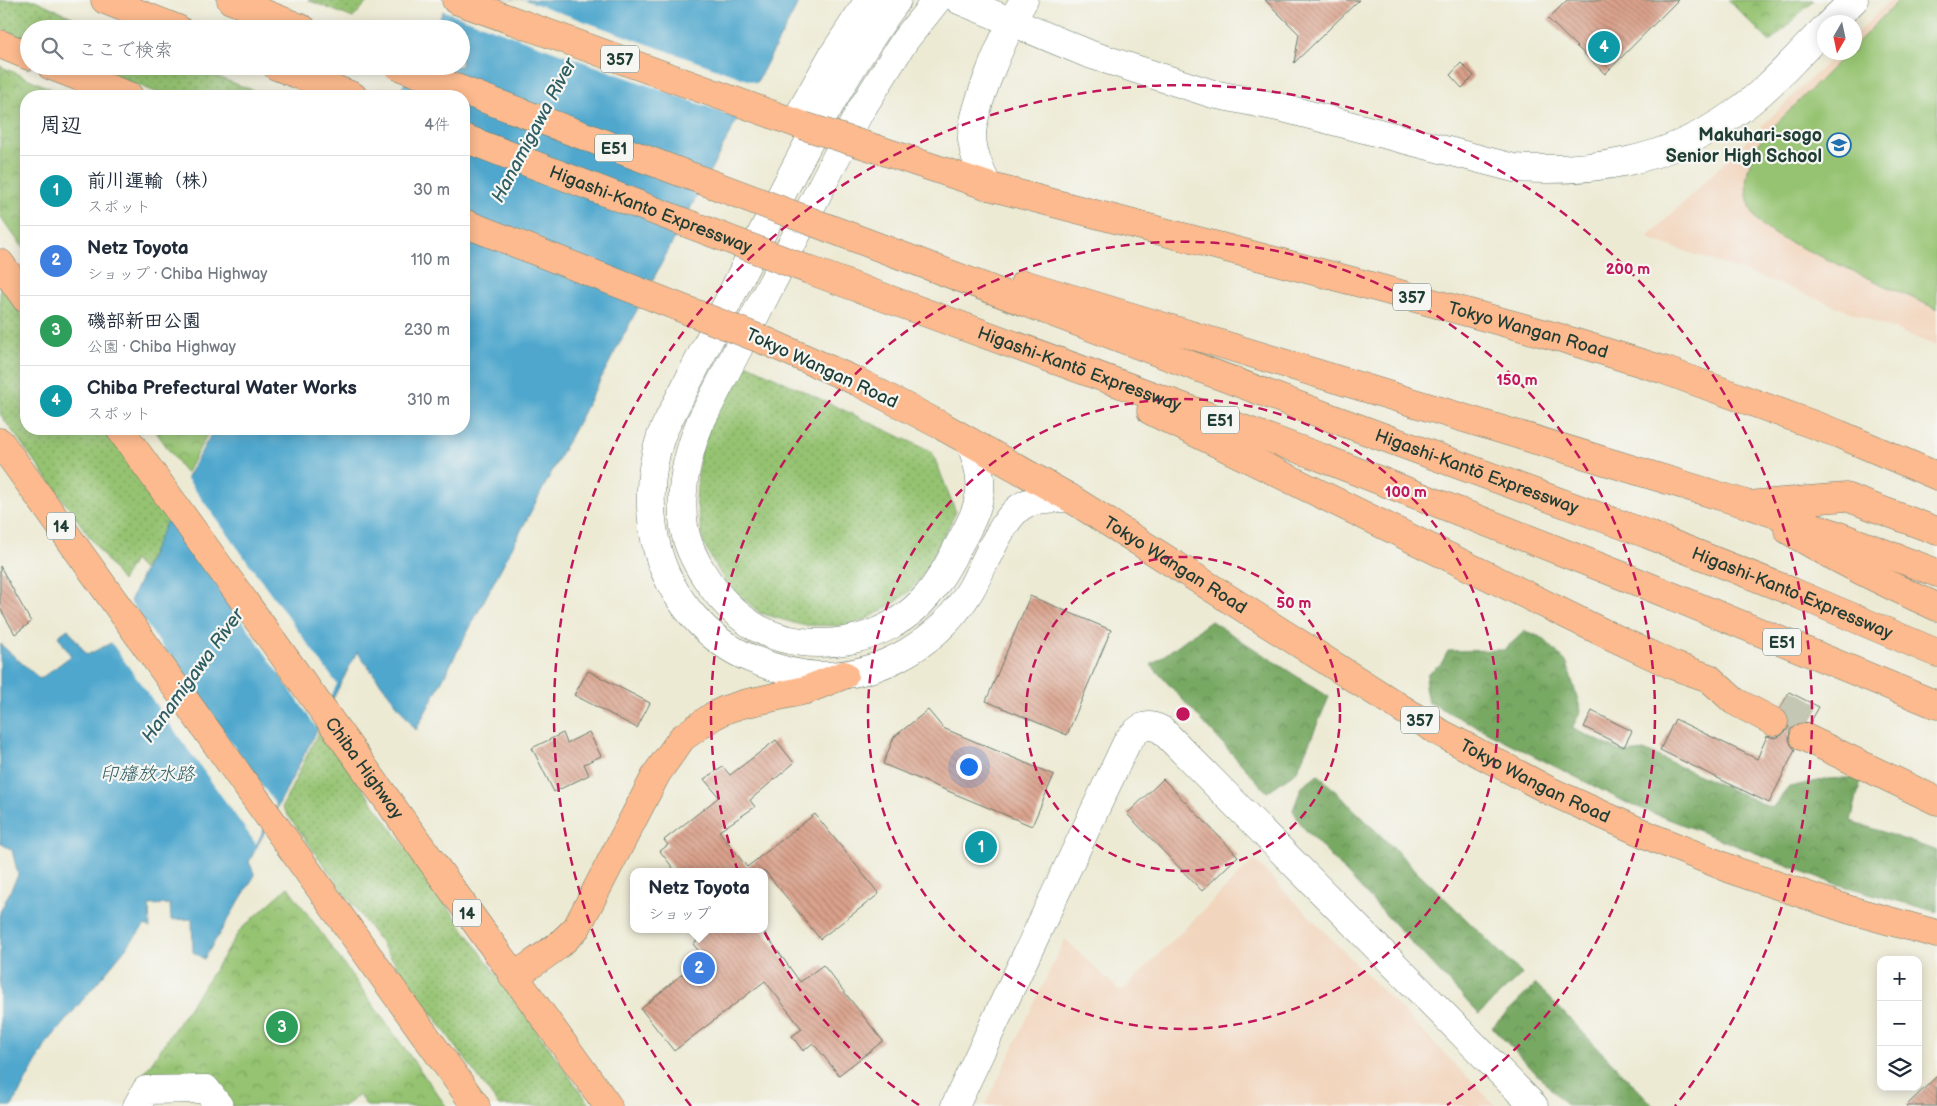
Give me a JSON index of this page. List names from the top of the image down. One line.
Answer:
{"streets":{"highway":["357","E51","Higashi-Kanto Expressway","Tokyo Wangan Road","Higashi-Kantō Expressway","14","Chiba Highway"]},"crossings":[["E51","Higashi-Kantō Expressway"],["Higashi-Kanto Expressway","Higashi-Kantō Expressway"]],"water":["Hanamigawa River","印旛放水路"],"places":{"school or university":["Makuhari-sogo Senior High School"]},"north":"bottom","page":{"search":"ここで検索","pins":["4","1","2","3"],"heading":["周辺","4件"],"list":[{"mark":"1","name":"前川運輸（株）","note":"スポット","value":"30 m"},{"mark":"2","name":"Netz Toyota","note":"ショップ · Chiba Highway","value":"110 m"},{"mark":"3","name":"磯部新田公園","note":"公園 · Chiba Highway","value":"230 m"},{"mark":"4","name":"Chiba Prefectural Water Works","note":"スポット","value":"310 m"}],"popup":["Netz Toyota","ショップ"],"map_buttons":["+","−"]},"rings":["200 m","150 m","100 m","50 m"]}
